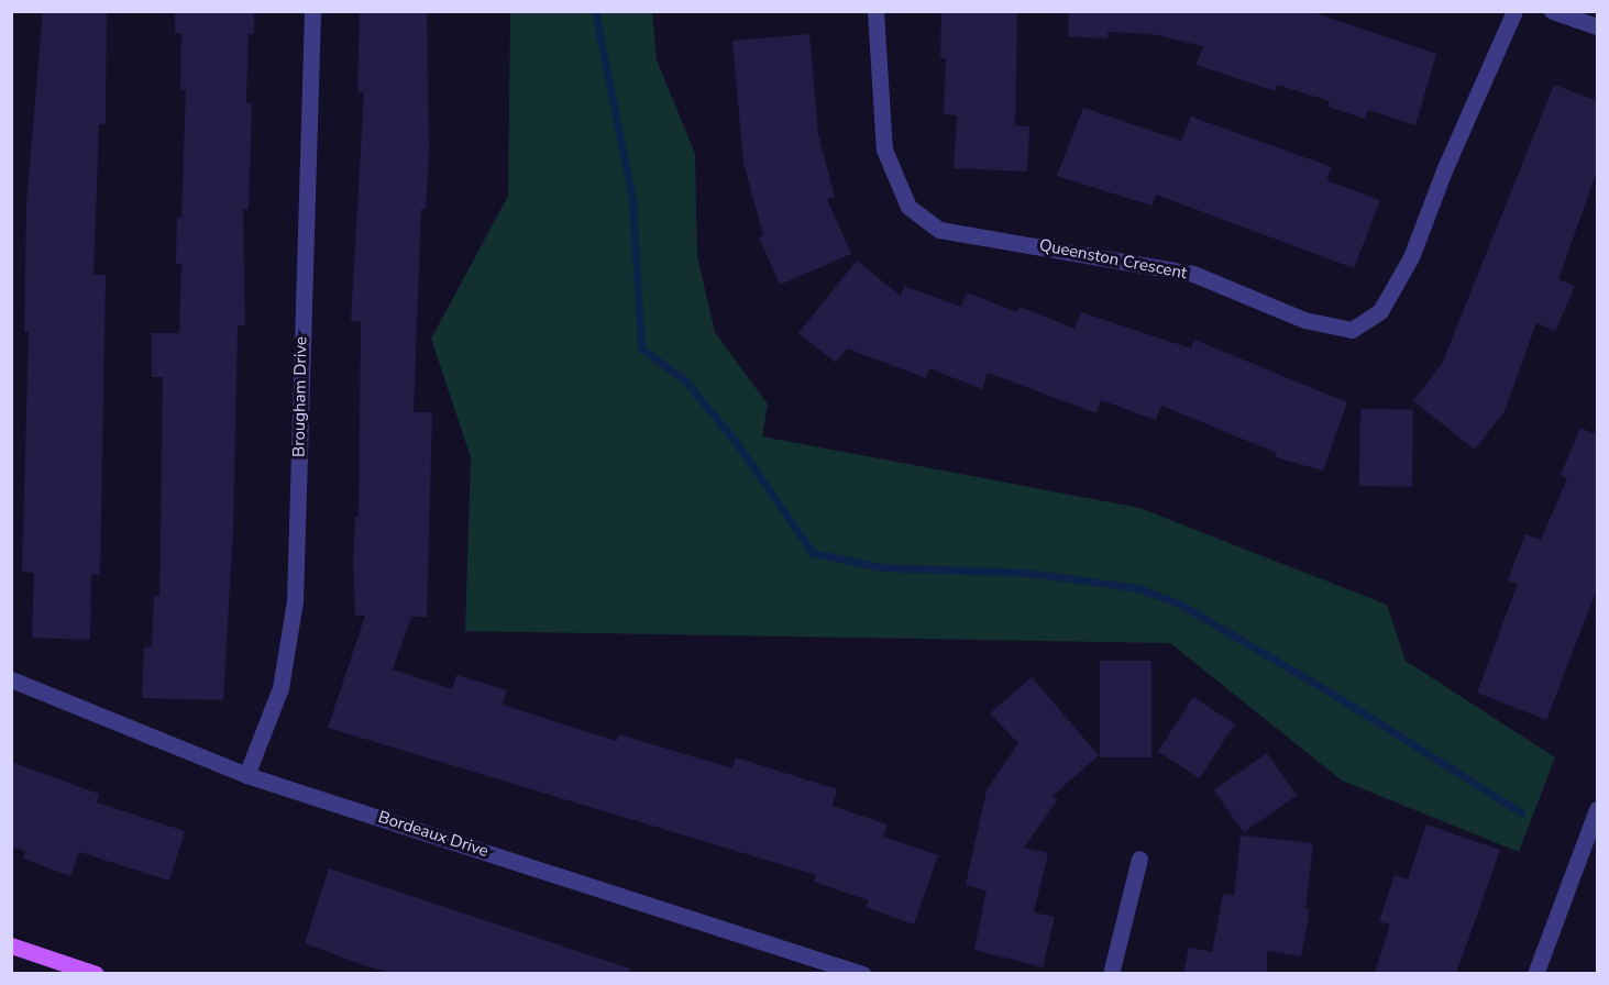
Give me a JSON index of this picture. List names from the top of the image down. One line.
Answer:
{"streets":{"street":["Queenston Crescent","Brougham Drive","Bordeaux Drive"]},"crossings":[["Brougham Drive","Bordeaux Drive"]]}
